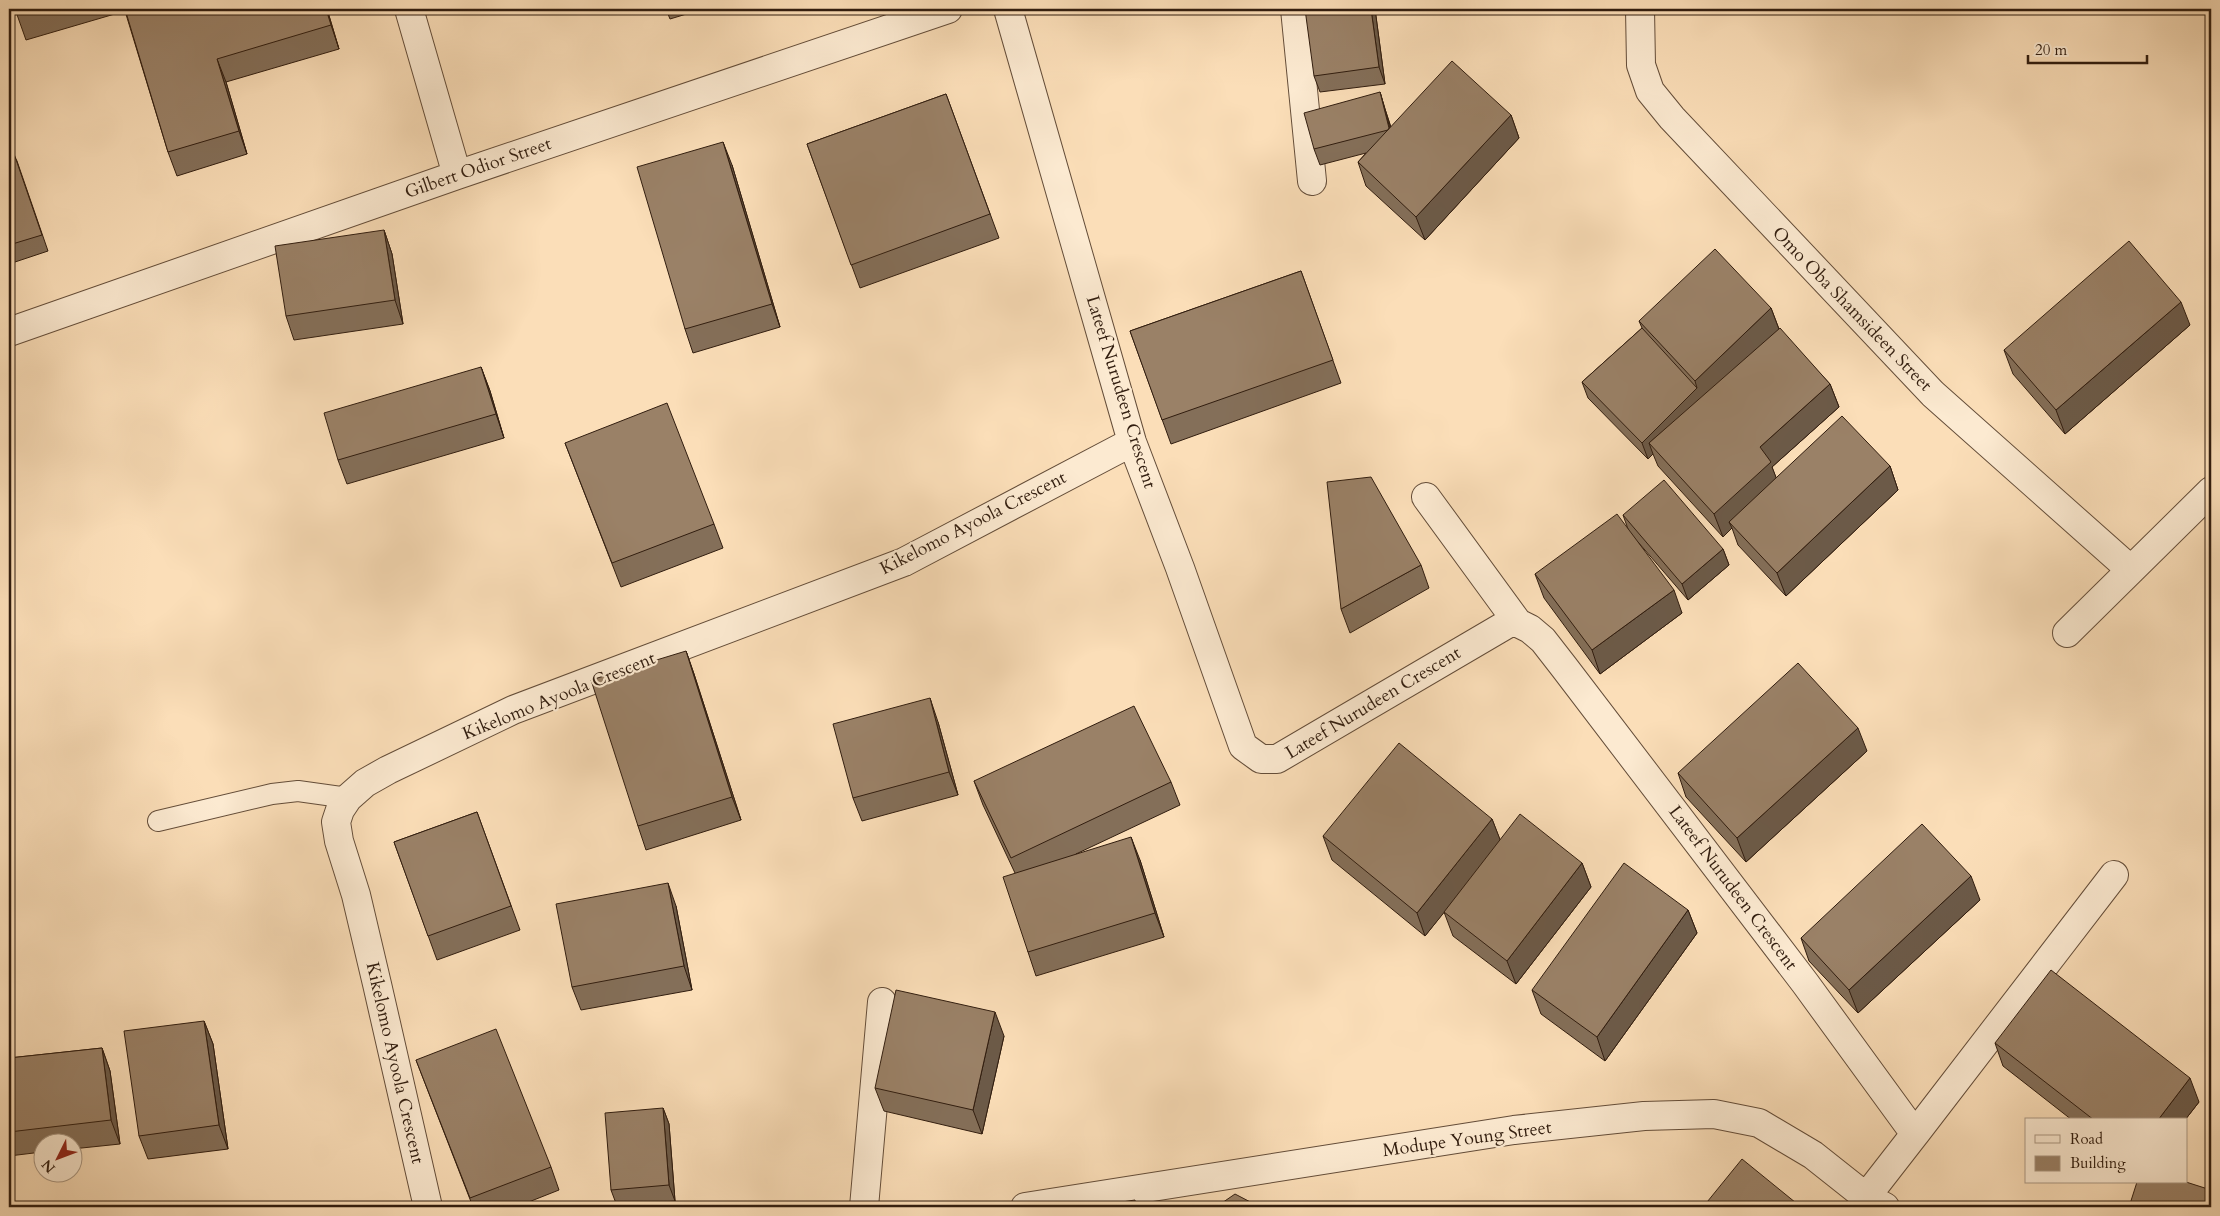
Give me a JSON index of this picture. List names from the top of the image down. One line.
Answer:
{"streets":{"street":["Gilbert Odior Street","Omo Oba Shamsideen Street","Lateef Nurudeen Crescent","Kikelomo Ayoola Crescent","Modupe Young Street"]},"crossings":[["Lateef Nurudeen Crescent","Kikelomo Ayoola Crescent"]],"legend":["Road","Building"],"scale_bar":"20 m","north":"bottom left"}
